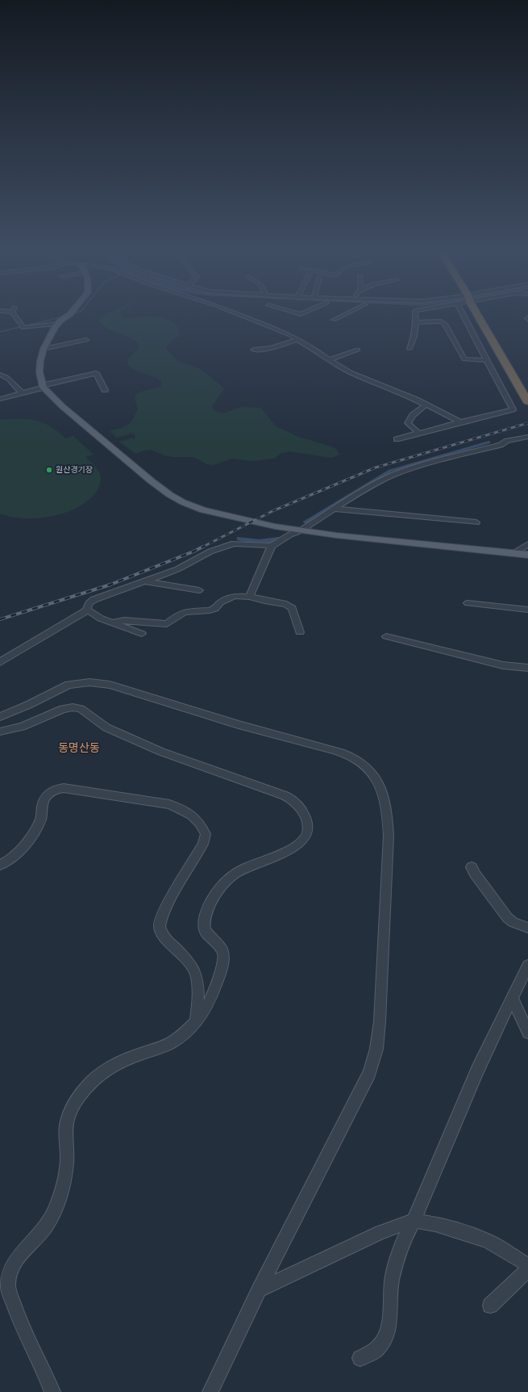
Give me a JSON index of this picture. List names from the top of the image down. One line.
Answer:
{"districts":["동명산동"],"places":["원산경기장"]}
